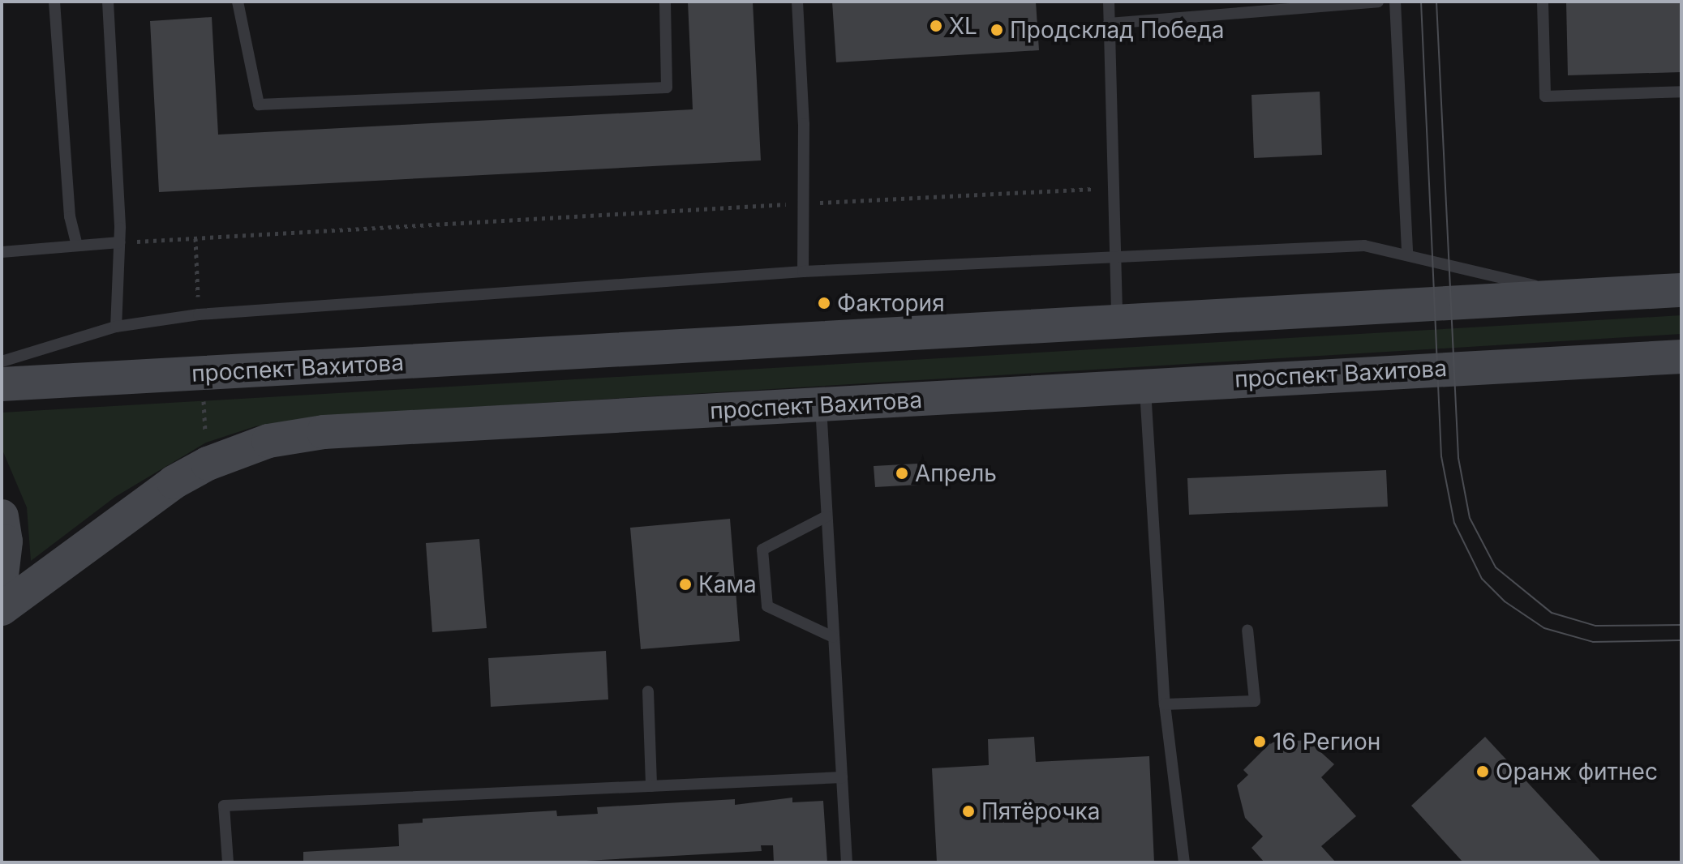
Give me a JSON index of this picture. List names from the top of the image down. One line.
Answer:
{"streets":{"main road":["проспект Вахитова"]},"places":["XL","Продсклад Победа","Фактория","Апрель","Кама","16 Регион","Оранж фитнес","Пятёрочка"]}
